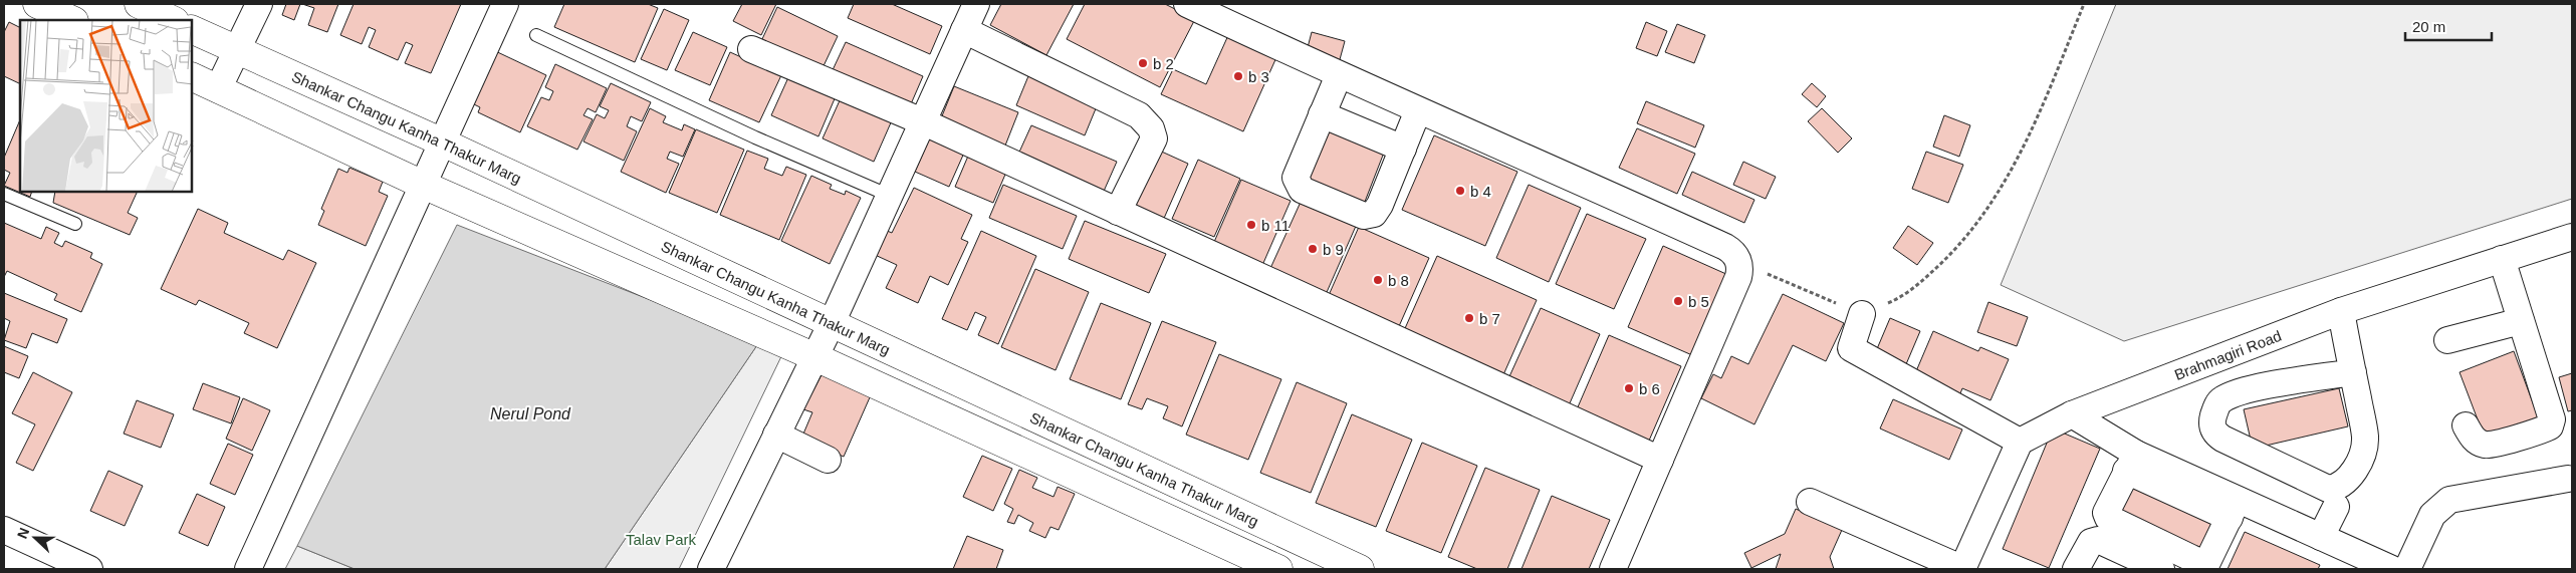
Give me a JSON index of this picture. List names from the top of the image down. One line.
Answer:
{"streets":{"street":["Shankar Changu Kanha Thakur Marg","Brahmagiri Road"]},"water":["Nerul Pond"],"parks":["Talav Park"],"places":["b 2","b 3","b 4","b 11","b 9","b 8","b 5","b 7","b 6"],"scale_bar":"20 m","north":"left"}
